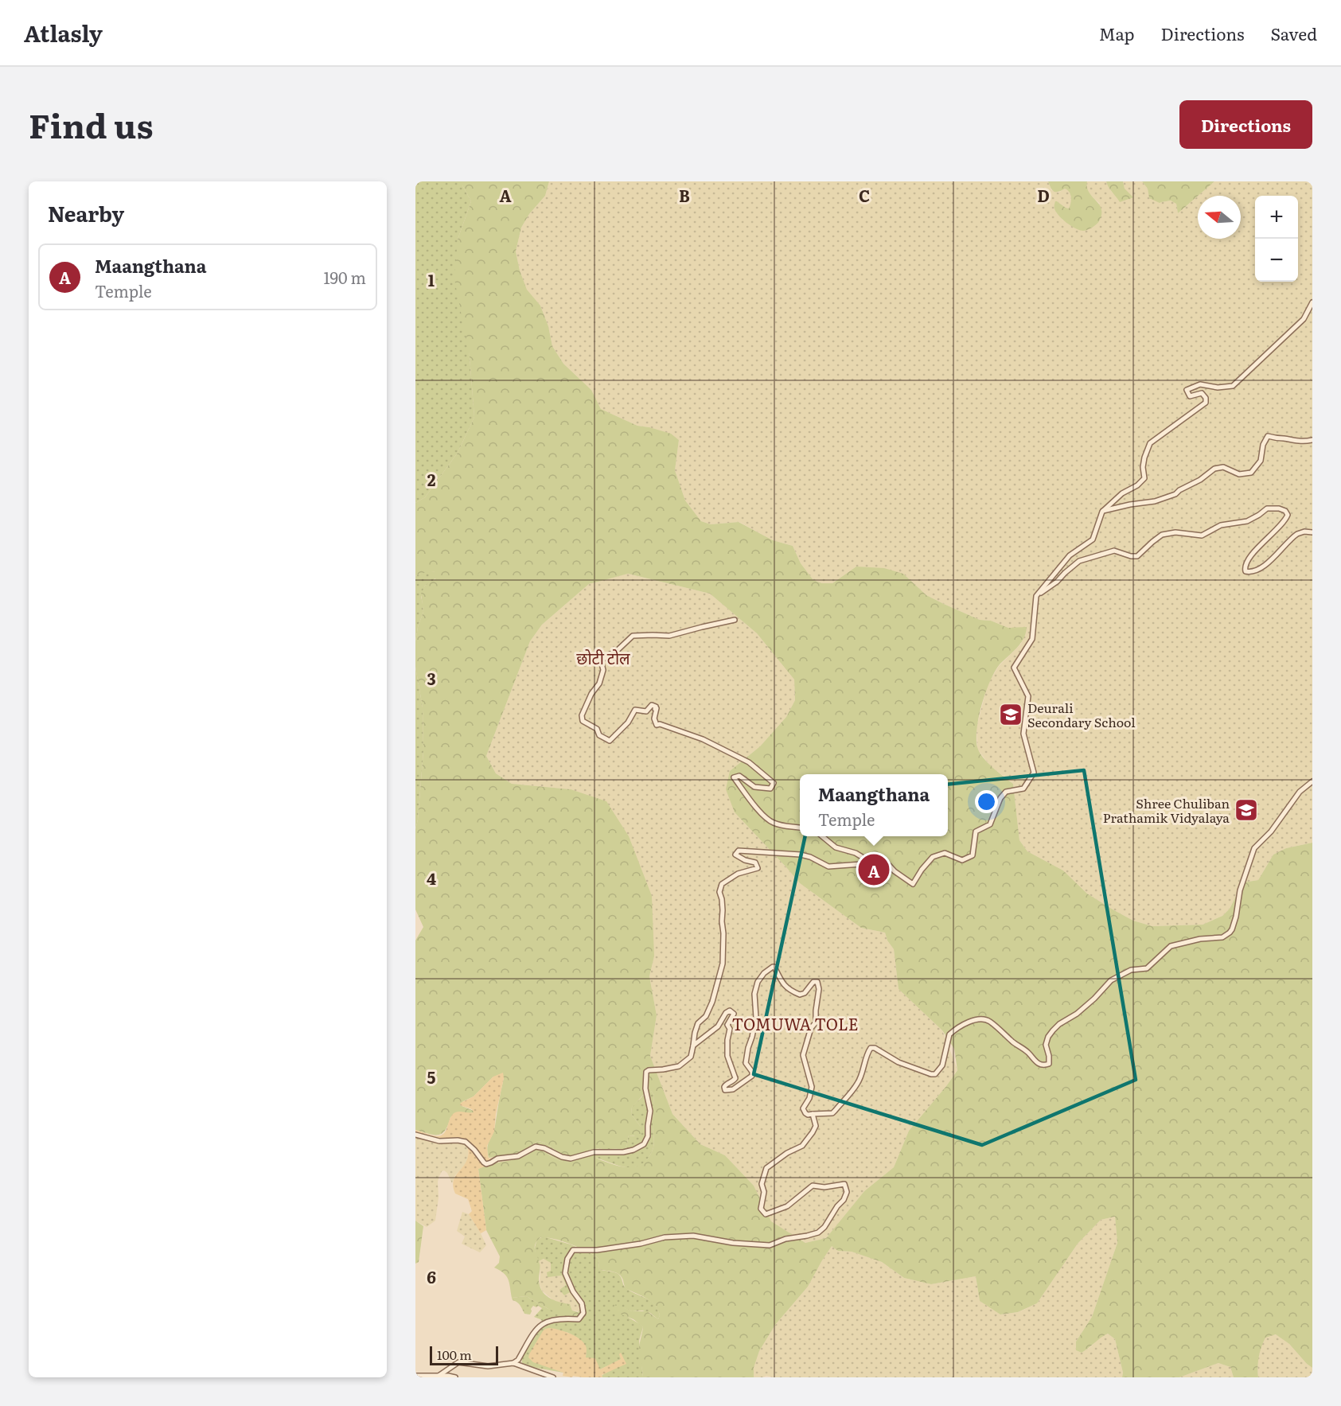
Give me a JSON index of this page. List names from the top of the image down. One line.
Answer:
{"districts":["छोटी टोल","TOMUWA TOLE"],"places":{"school or university":["Deurali Secondary School","Shree Chuliban Prathamik Vidyalaya"]},"scale_bar":"100 m","north":"left","page":{"header":"Atlasly","nav":["Map","Directions","Saved"],"title":"Find us","buttons":"Directions","heading":"Nearby","map_buttons":["+","−"],"list":[{"mark":"A","name":"Maangthana","note":"Temple","value":"190 m"}],"popup":["Maangthana","Temple"],"pins":"A","scale":"100 m"},"grid":{"columns":["A","B","C","D"],"rows":["1","2","3","4","5","6"]}}
